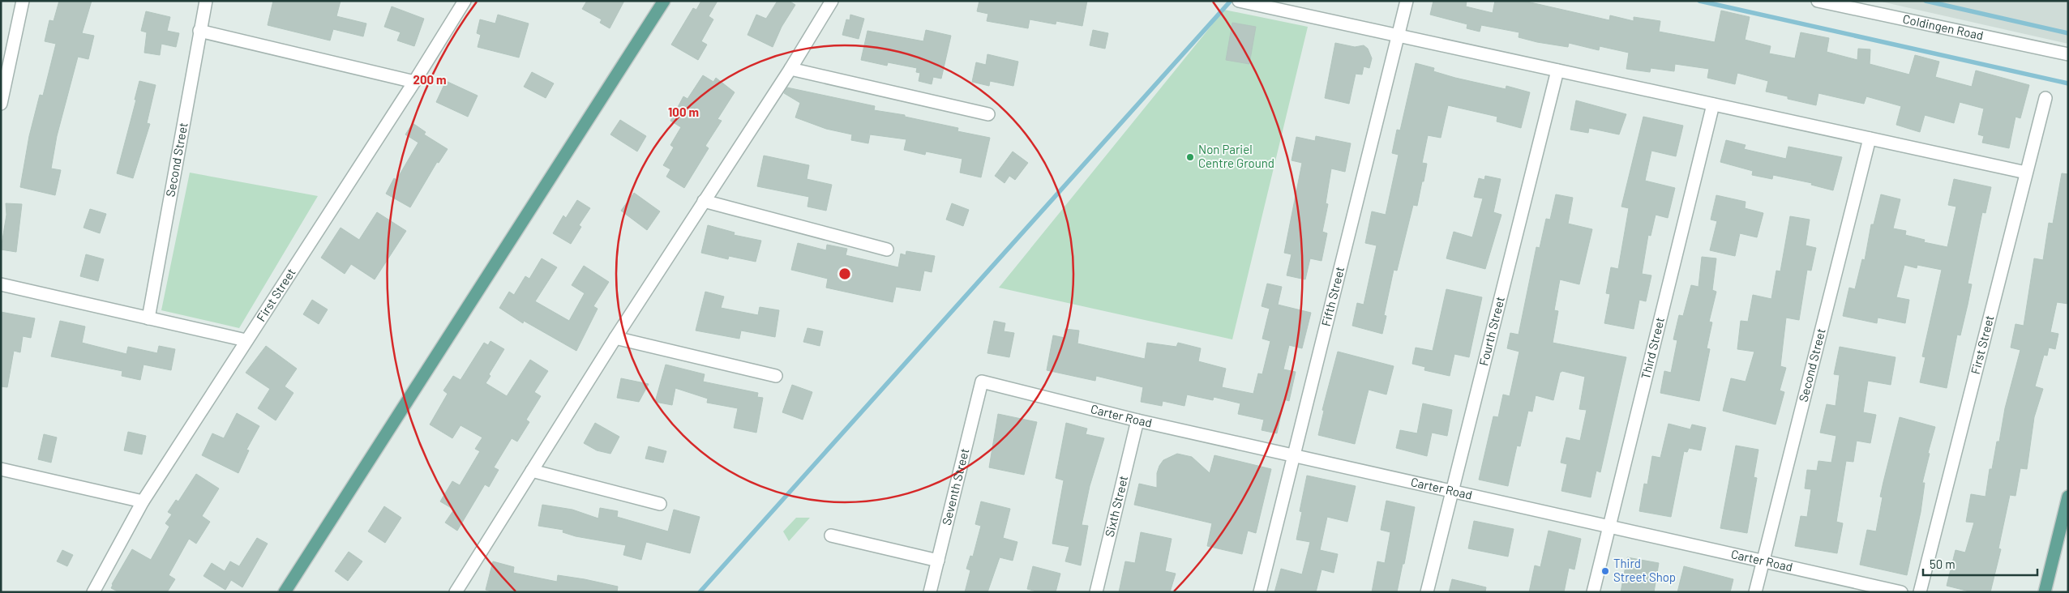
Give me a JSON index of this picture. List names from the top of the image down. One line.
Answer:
{"streets":{"street":["Coldingen Road","Second Street","First Street","Fifth Street","Fourth Street","Third Street","Carter Road","Seventh Street","Sixth Street"]},"crossings":[["Second Street","Carter Road"],["Fifth Street","Carter Road"],["Fourth Street","Carter Road"],["Third Street","Carter Road"],["Carter Road","Seventh Street"],["Carter Road","Sixth Street"]],"places":["Non Pariel Centre Ground","Third Street Shop"],"scale_bar":"50 m","rings":["200 m","100 m"]}
